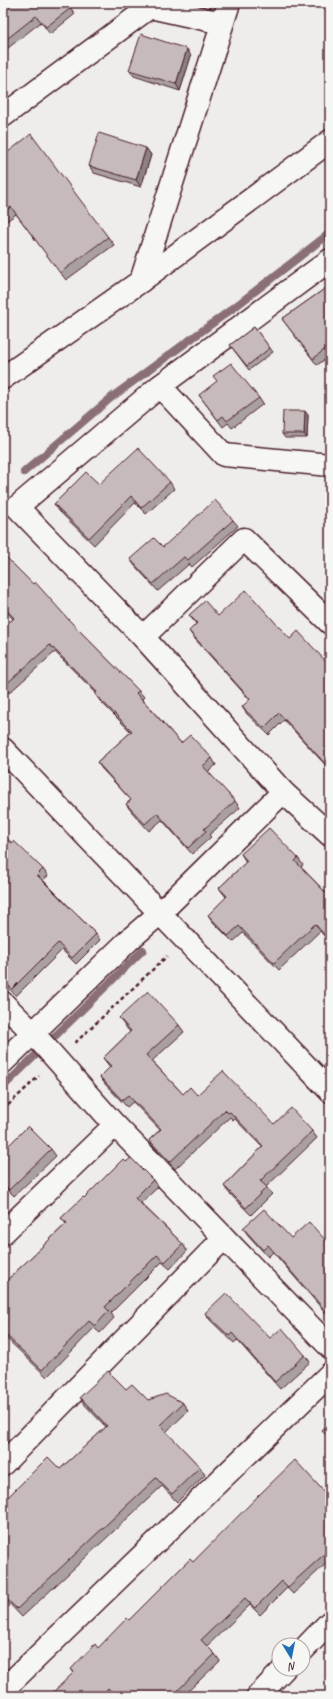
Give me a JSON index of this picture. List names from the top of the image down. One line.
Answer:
{"north":"bottom"}
